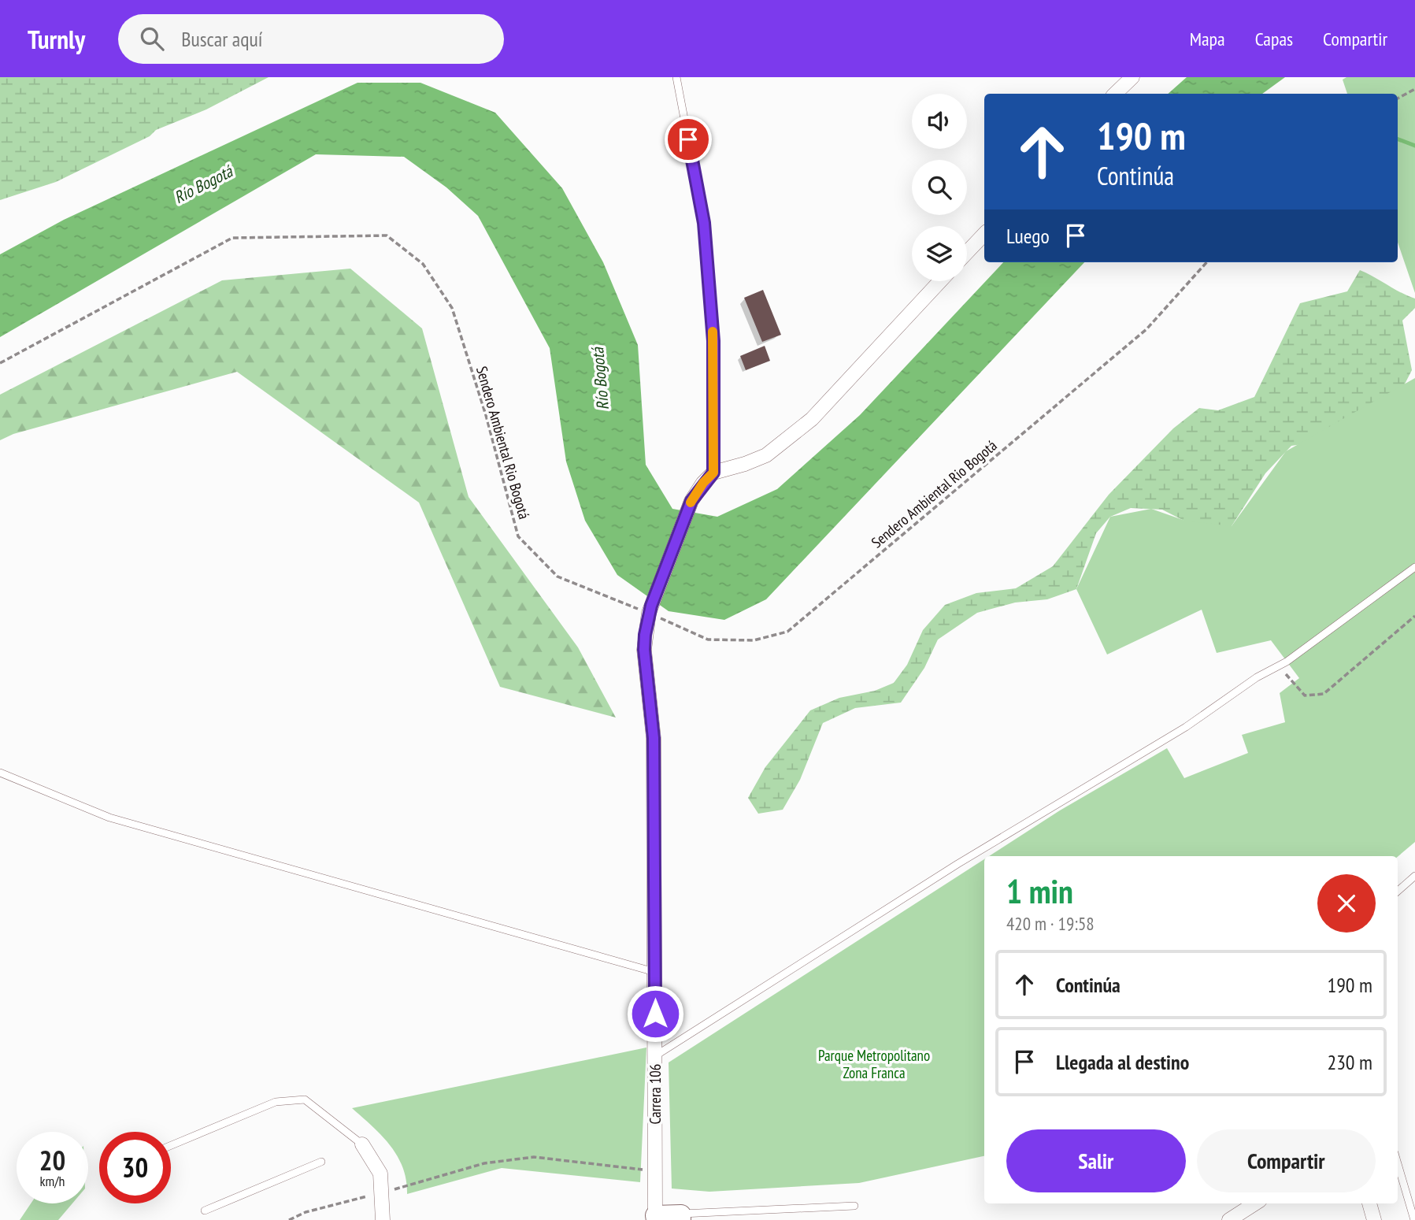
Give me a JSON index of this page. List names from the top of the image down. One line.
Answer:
{"streets":{"street":["Carrera 106"],"path":["Sendero Ambiental Rio Bogotá"]},"crossings":[["Sendero Ambiental Rio Bogotá","Carrera 106"]],"water":["Río Bogotá"],"parks":["Parque Metropolitano Zona Franca"],"page":{"header":"Turnly","search":"Buscar aquí","nav":["Mapa","Capas","Compartir"],"turn":["190 m","Continúa"],"then":"Luego","heading":["1 min","420 m · 19:58"],"list":[{"name":"Continúa","value":"190 m"},{"name":"Llegada al destino","value":"230 m"}],"buttons":["Salir","Compartir"],"speed":"20 km/h","limit":"30"}}
